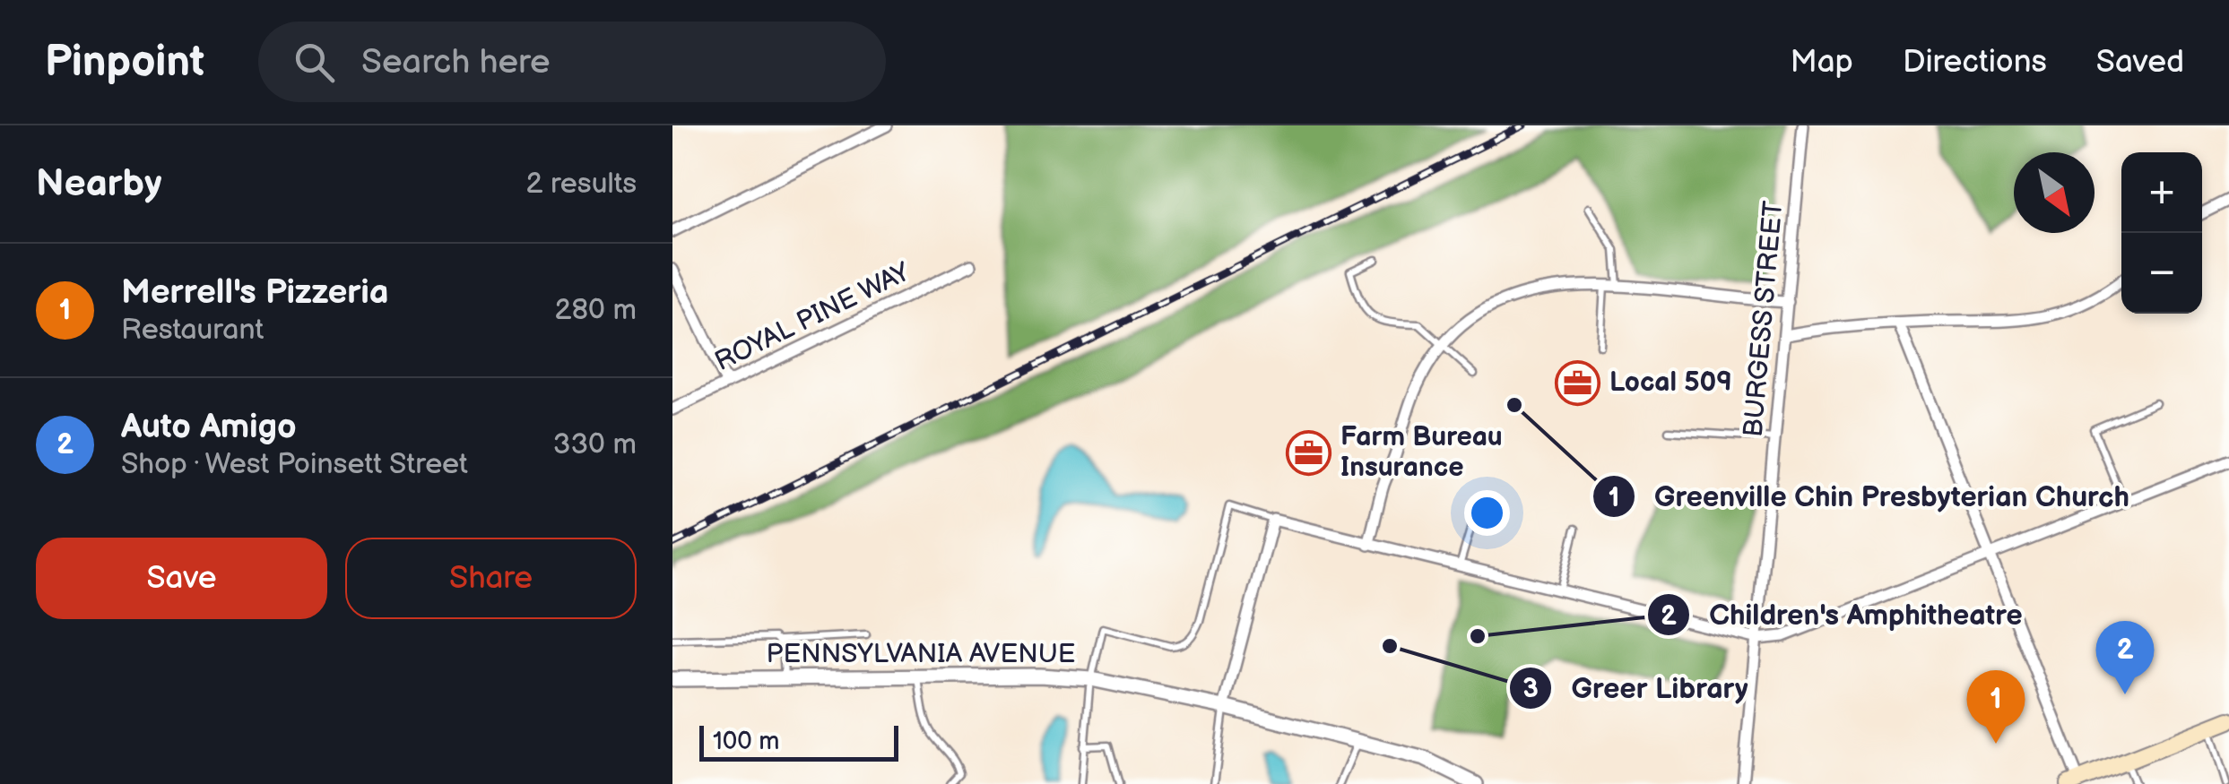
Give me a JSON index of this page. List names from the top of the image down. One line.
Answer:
{"streets":{"street":["ROYAL PINE WAY","BURGESS STREET","PENNSYLVANIA AVENUE"]},"places":{"office":["Local 509","Farm Bureau Insurance"],"other":["Greenville Chin Presbyterian Church","Children's Amphitheatre","Greer Library"]},"scale_bar":"100 m","north":"bottom right","page":{"header":"Pinpoint","search":"Search here","nav":["Map","Directions","Saved"],"heading":["Nearby","2 results"],"map_buttons":["+","−"],"list":[{"mark":"1","name":"Merrell's Pizzeria","note":"Restaurant","value":"280 m"},{"mark":"2","name":"Auto Amigo","note":"Shop · West Poinsett Street","value":"330 m"}],"buttons":["Save","Share"],"pins":["2","1"],"scale":"100 m"}}
